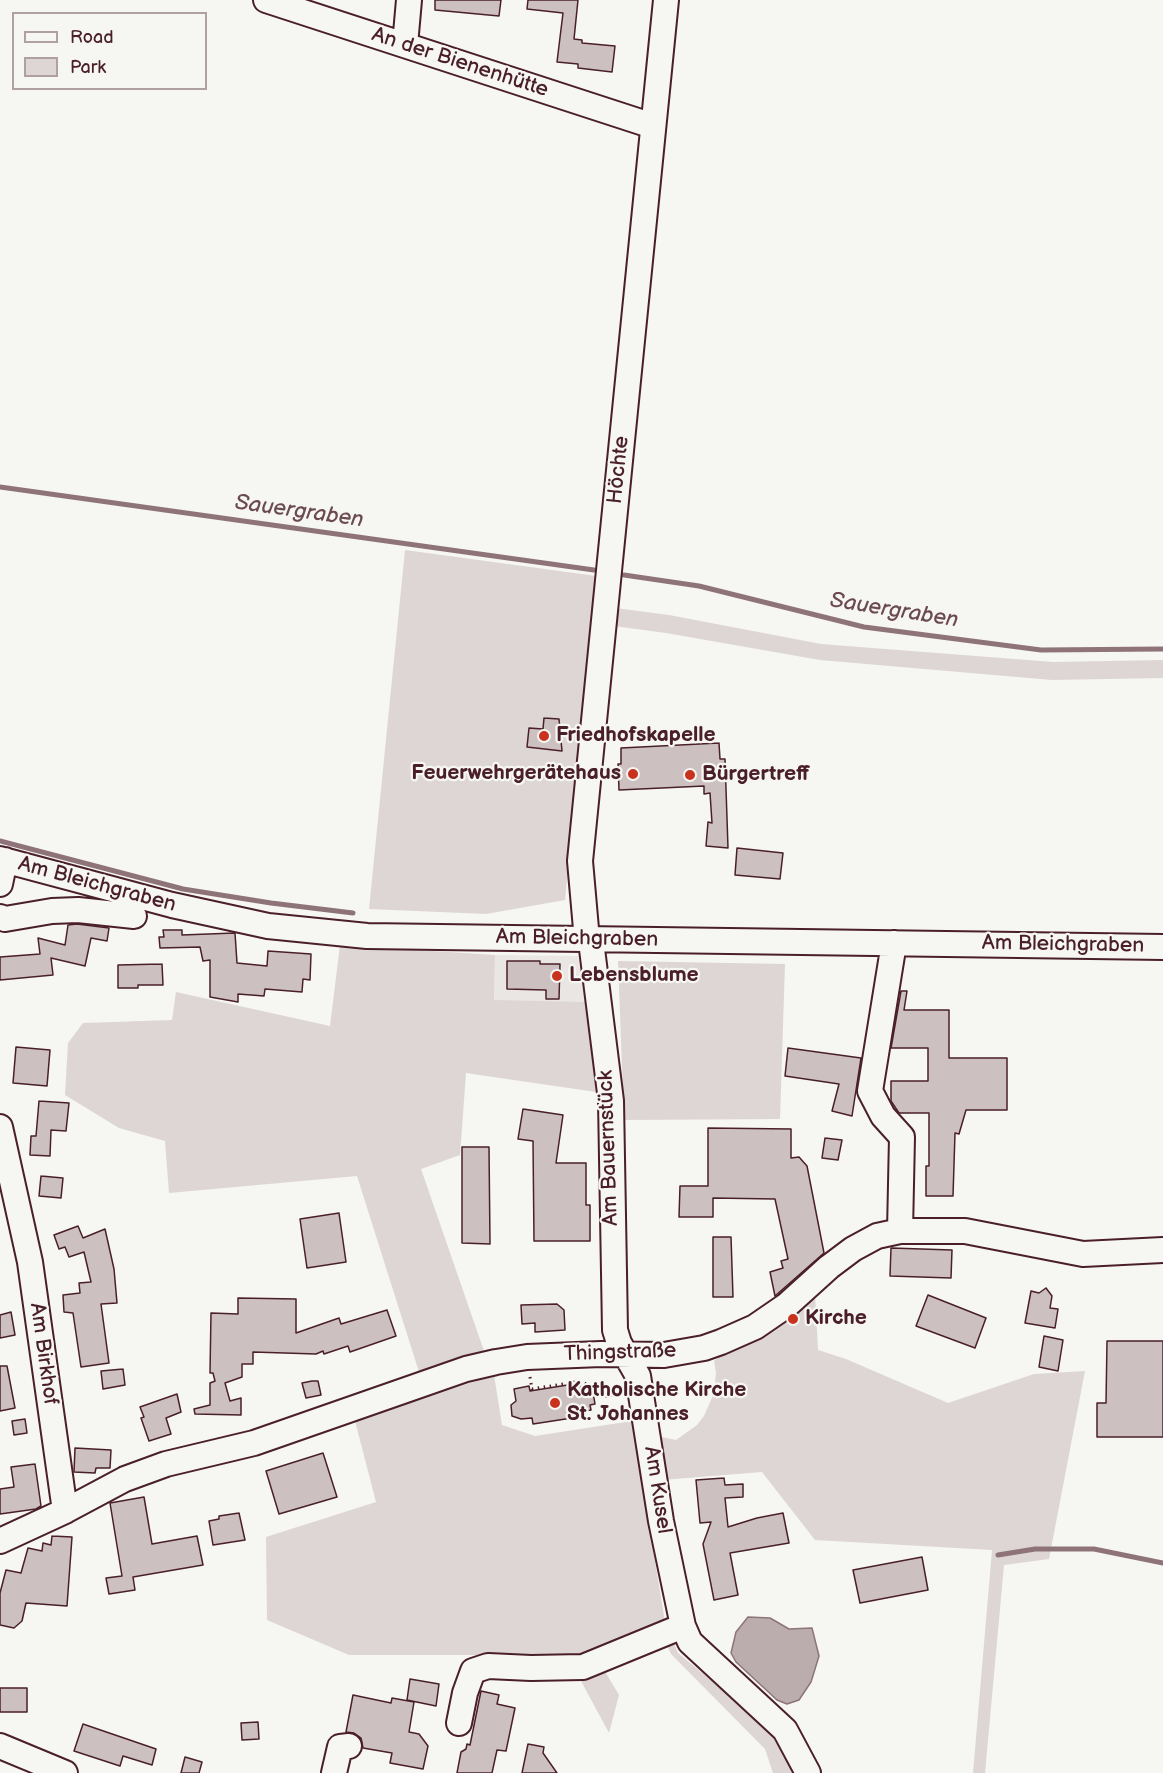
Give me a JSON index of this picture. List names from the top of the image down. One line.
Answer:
{"streets":{"street":["An der Bienenhütte","Höchte","Am Bleichgraben","Am Bauernstück","Thingstraße","Am Birkhof","Am Kusel"]},"crossings":[["An der Bienenhütte","Höchte"],["Höchte","Am Bleichgraben"],["Höchte","Am Bauernstück"],["Am Bleichgraben","Am Bauernstück"],["Am Bauernstück","Thingstraße"],["Am Bauernstück","Am Kusel"],["Thingstraße","Am Birkhof"],["Thingstraße","Am Kusel"]],"water":["Sauergraben"],"places":["Friedhofskapelle","Feuerwehrgerätehaus","Bürgertreff","Lebensblume","Kirche","Katholische Kirche St. Johannes"],"legend":["Road","Park"]}
